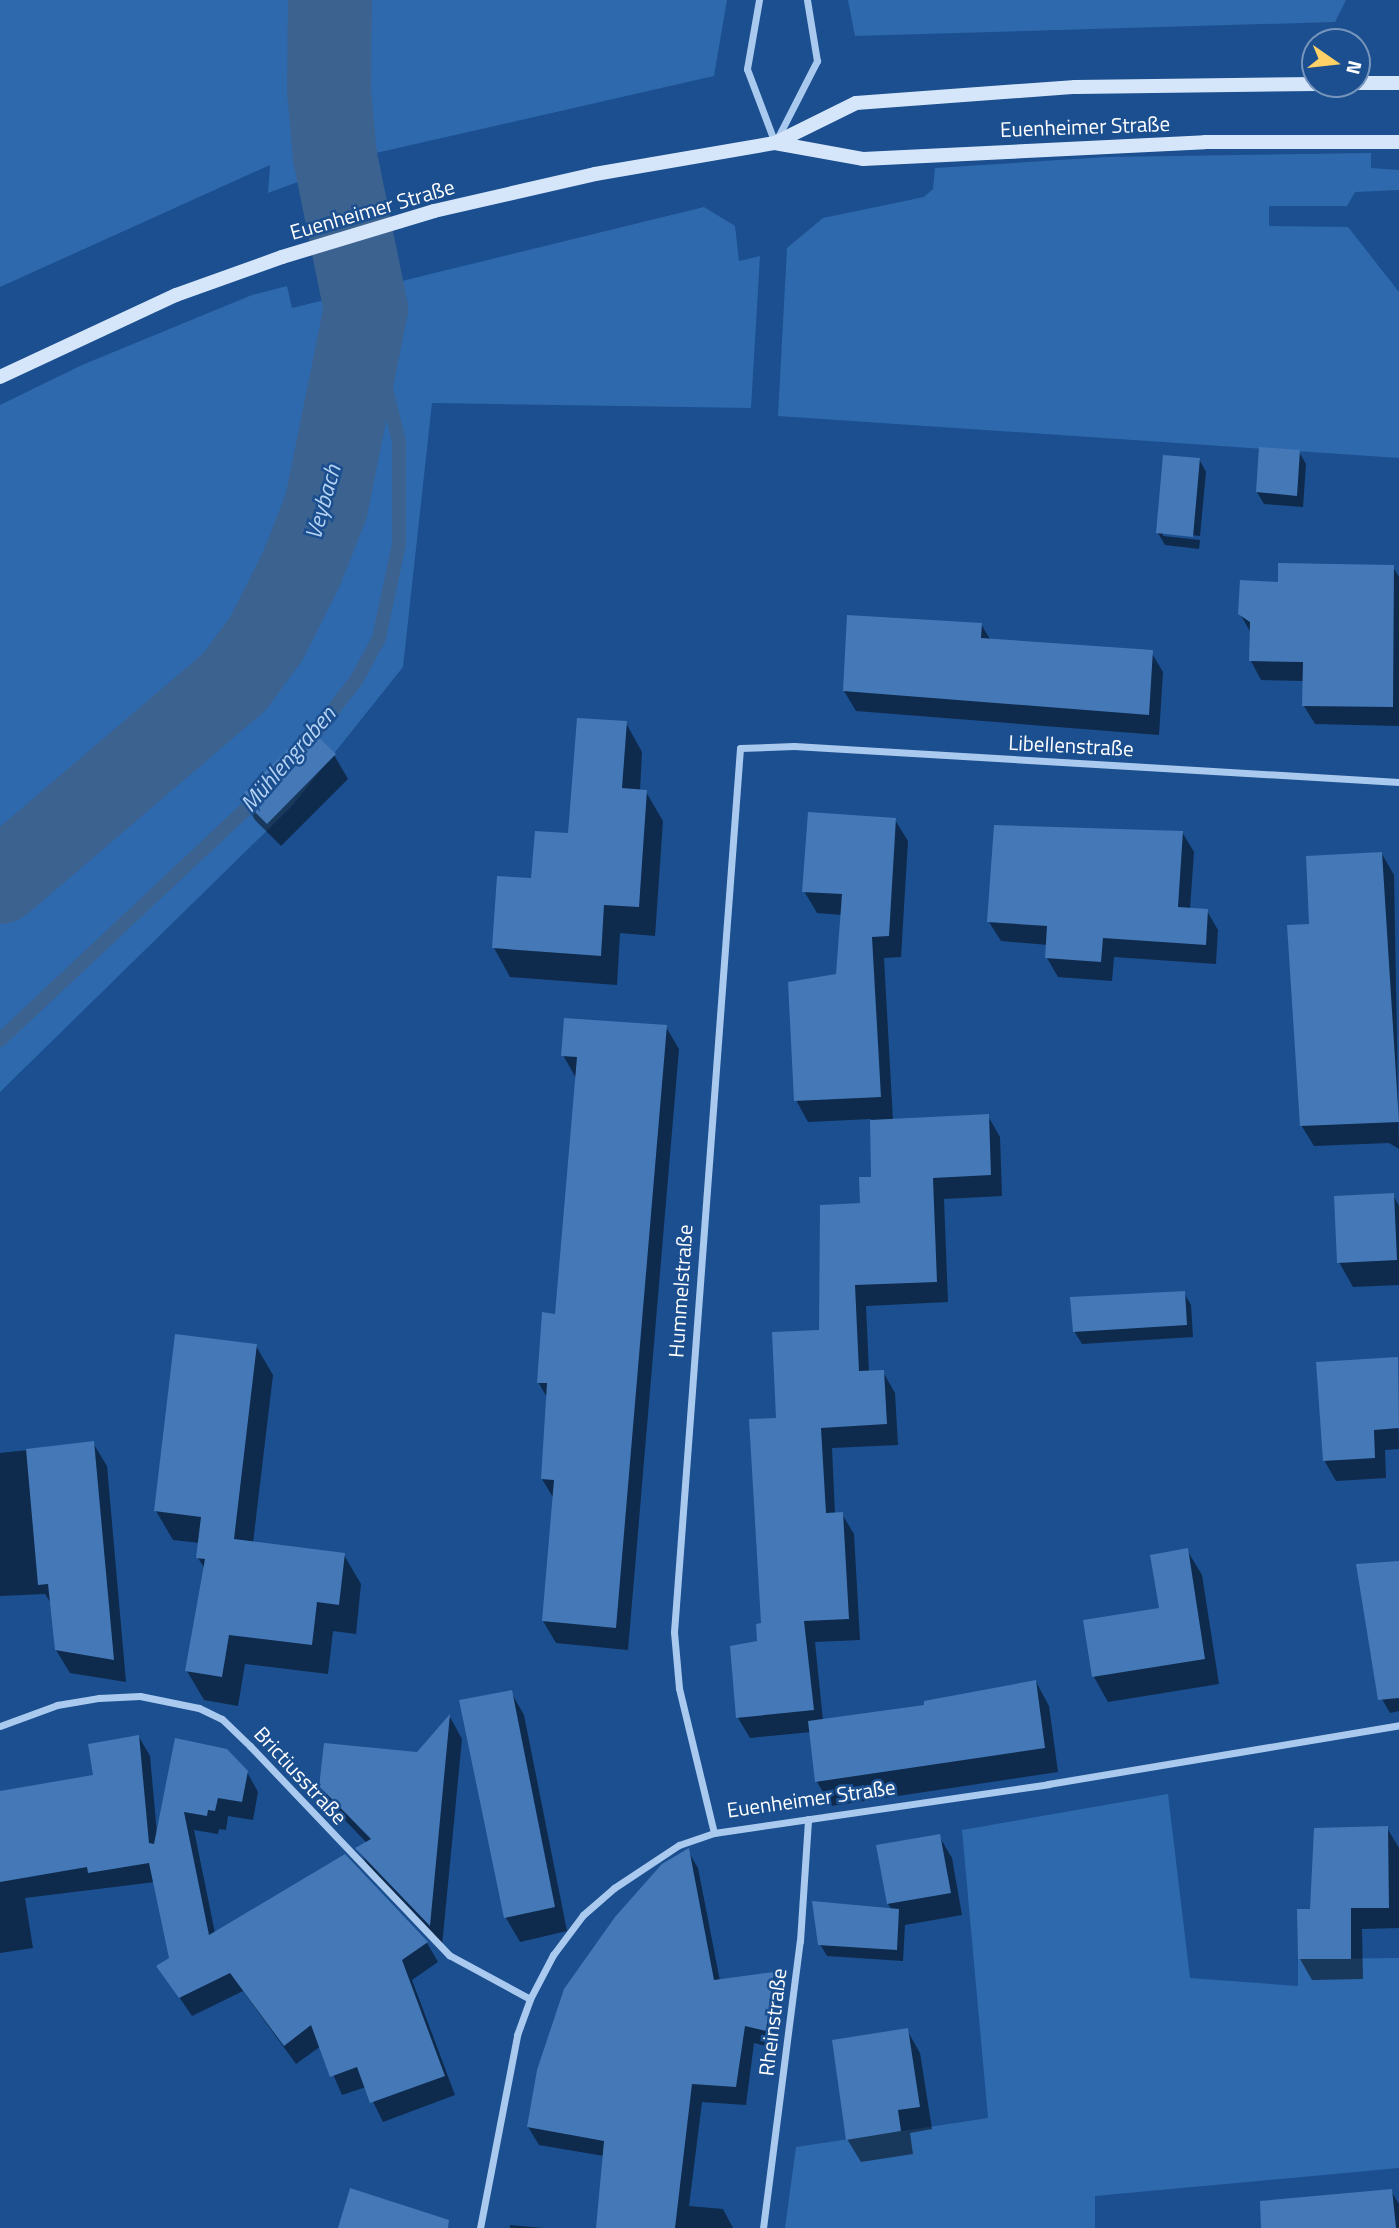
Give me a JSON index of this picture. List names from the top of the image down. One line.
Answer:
{"streets":{"main road":["Euenheimer Straße"],"street":["Libellenstraße","Hummelstraße","Brictiusstraße","Rheinstraße"]},"crossings":[["Euenheimer Straße","Hummelstraße"],["Euenheimer Straße","Brictiusstraße"],["Euenheimer Straße","Rheinstraße"],["Libellenstraße","Hummelstraße"]],"water":["Veybach","Mühlengraben"],"north":"right"}
